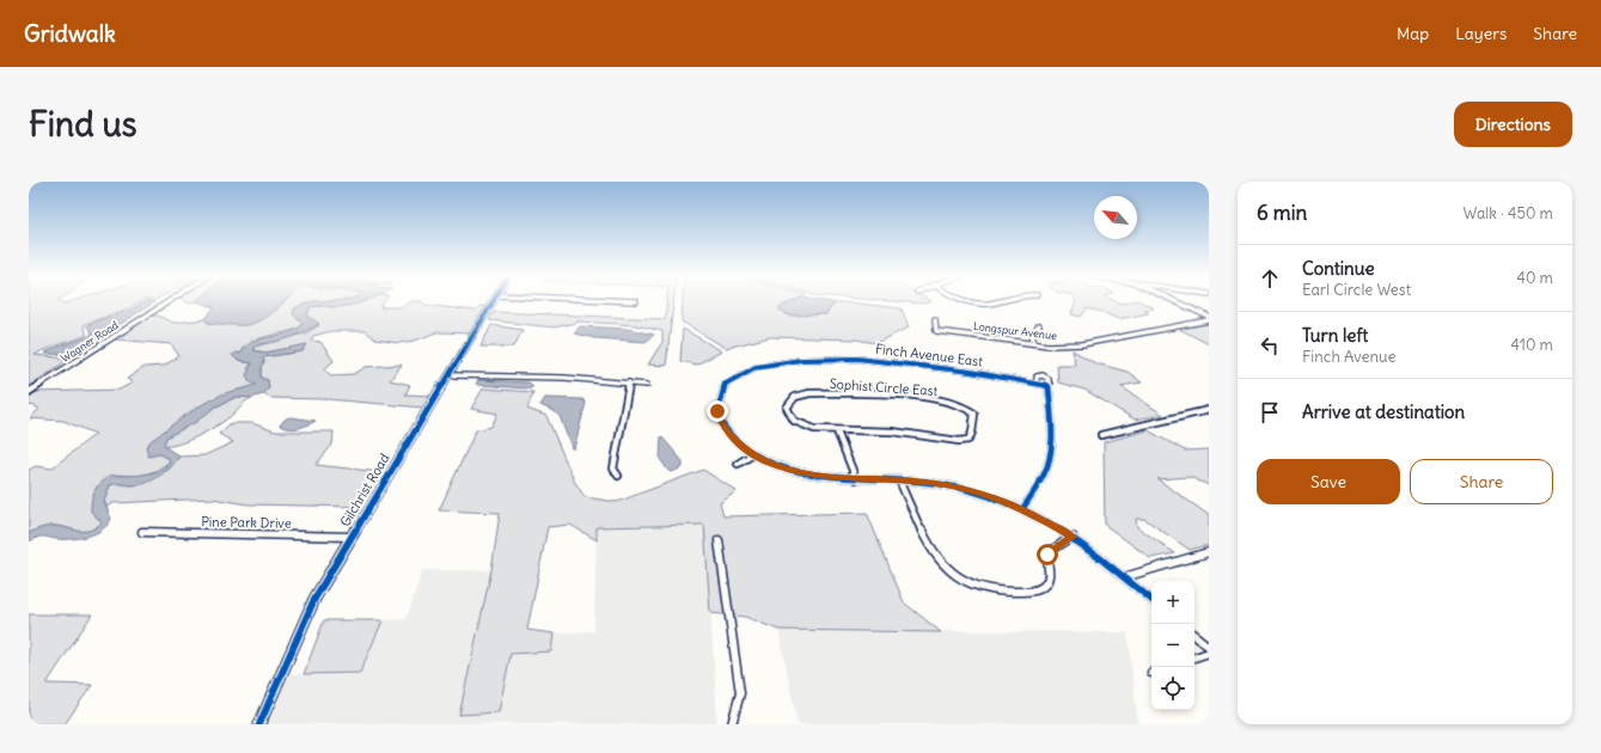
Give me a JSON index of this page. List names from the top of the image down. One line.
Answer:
{"streets":{"street":["Longspur Avenue","Wagner Road","Finch Avenue East","Sophist Circle East","Gilchrist Road","Pine Park Drive"]},"crossings":[["Gilchrist Road","Pine Park Drive"]],"north":"top left","page":{"header":"Gridwalk","nav":["Map","Layers","Share"],"buttons":["Directions",["Save","Share"]],"title":"Find us","heading":["6 min","Walk · 450 m"],"list":[["Continue","Earl Circle West","40 m"],["Turn left","Finch Avenue","410 m"],"Arrive at destination"],"map_buttons":["+","−"]}}
